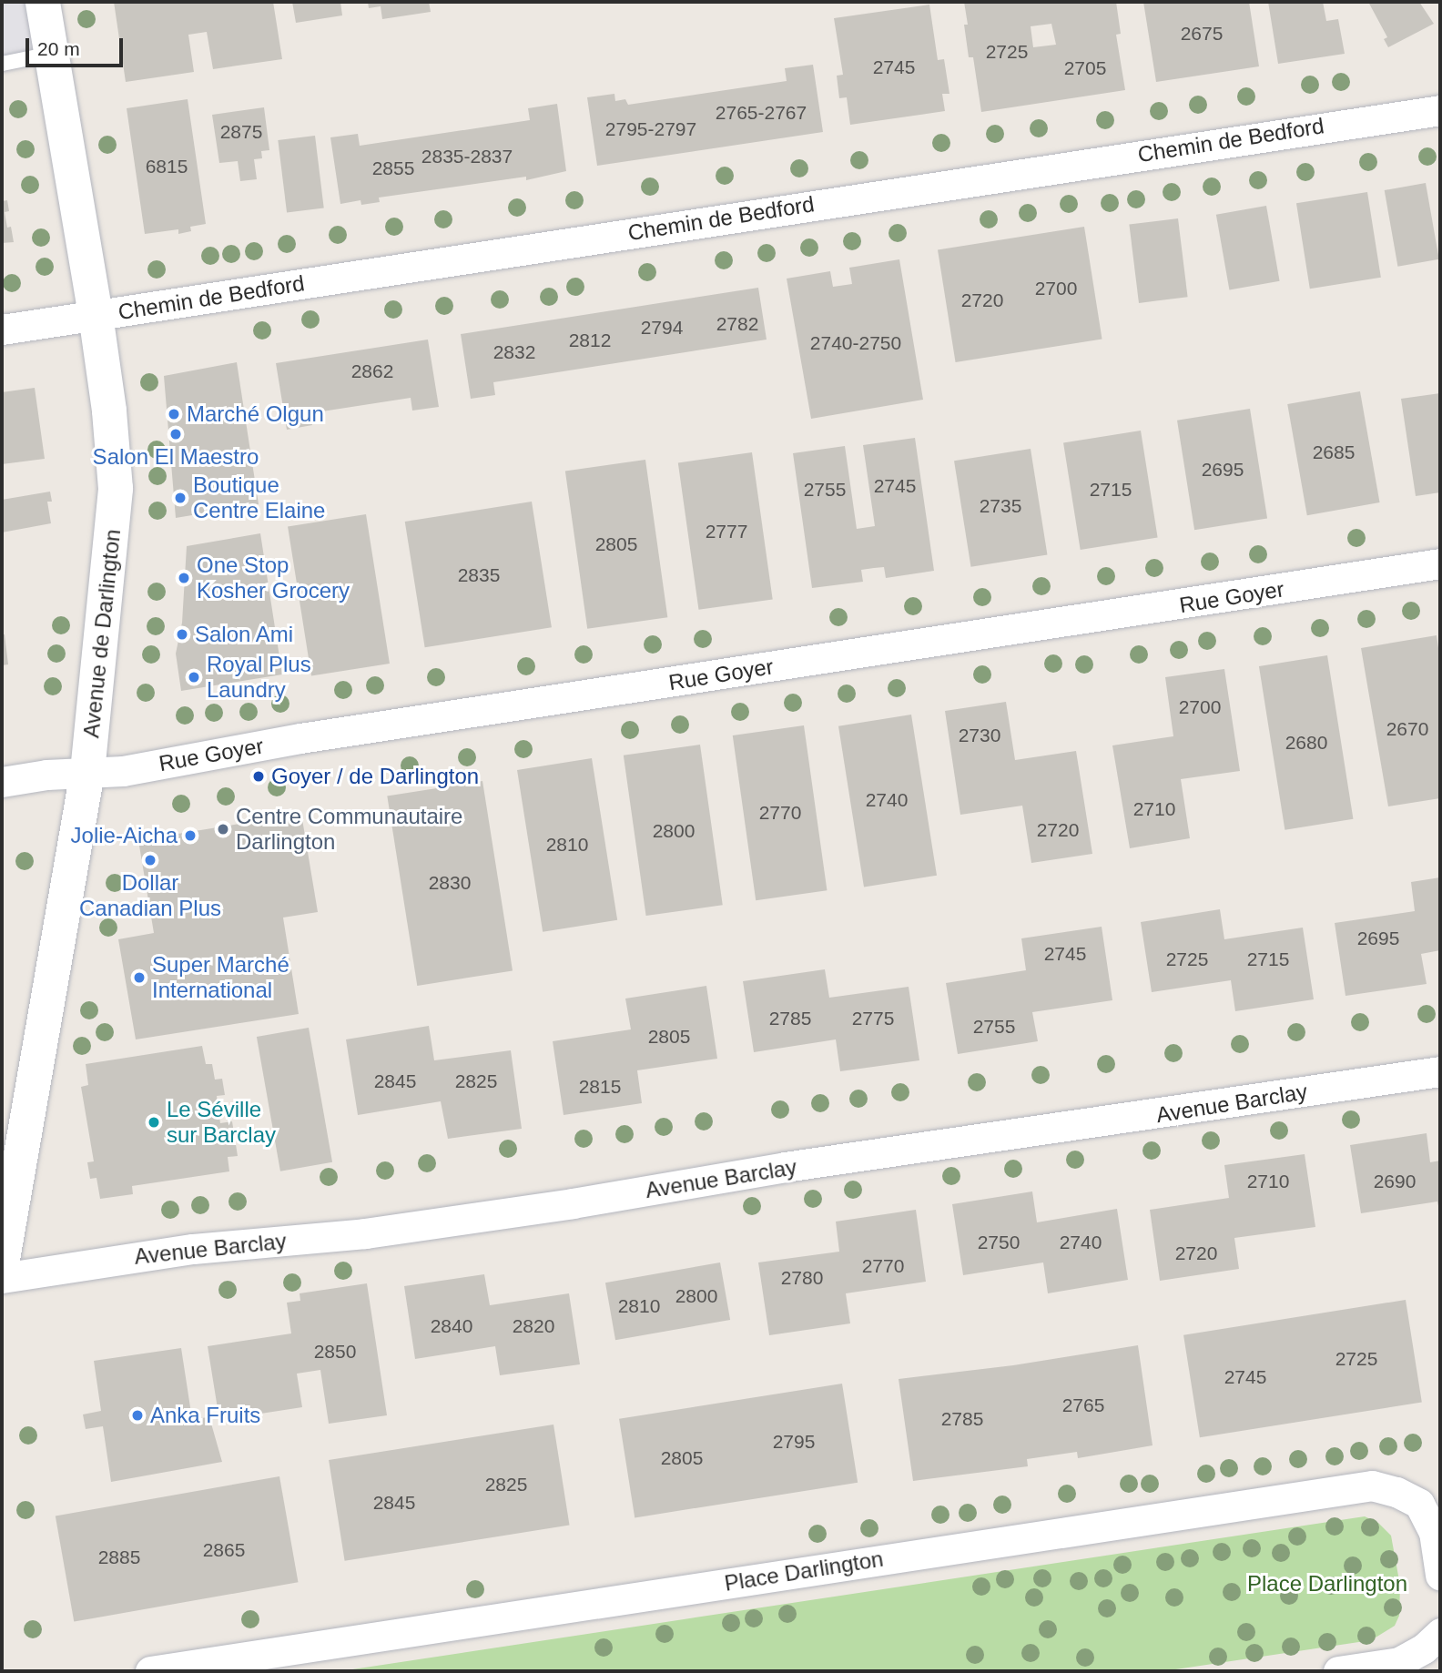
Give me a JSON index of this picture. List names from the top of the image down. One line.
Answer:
{"streets":{"street":["Chemin de Bedford","Rue Goyer","Avenue de Darlington","Avenue Barclay","Place Darlington"]},"crossings":[["Chemin de Bedford","Avenue de Darlington"],["Rue Goyer","Avenue de Darlington"]],"parks":["Place Darlington"],"places":["Marché Olgun","Salon El Maestro","Boutique Centre Elaine","One Stop Kosher Grocery","Salon Ami","Royal Plus Laundry","Goyer / de Darlington","Centre Communautaire Darlington","Jolie-Aicha","Dollar Canadian Plus","Super Marché International","Le Séville sur Barclay","Anka Fruits"],"house_numbers":["2675","2725","2745","2705","2765-2767","2795-2797","2875","2835-2837","6815","2855","2700","2720","2782","2794","2812","2740-2750","2832","2862","2685","2695","2745","2755","2715","2735","2777","2805","2835","2700","2670","2730","2680","2740","2710","2770","2720","2800","2810","2830","2695","2745","2725","2715","2785","2775","2755","2805","2845","2825","2815","2710","2690","2750","2740","2720","2770","2780","2800","2810","2840","2820","2850","2725","2745","2765","2785","2795","2805","2825","2845","2865","2885"],"scale_bar":"20 m"}
